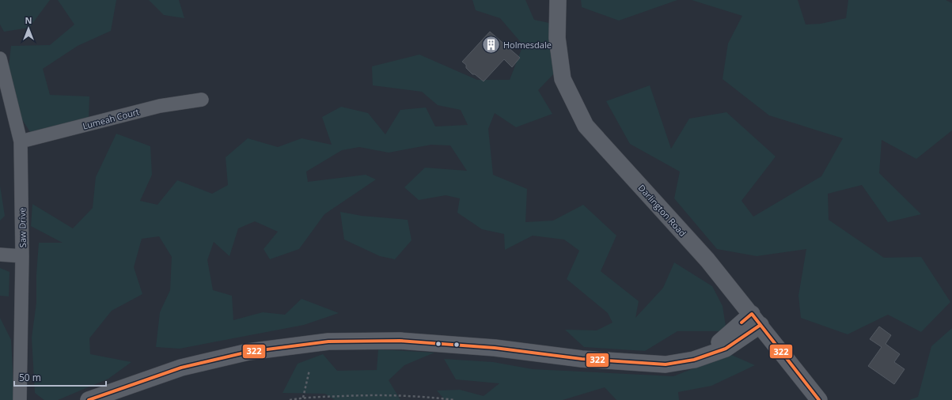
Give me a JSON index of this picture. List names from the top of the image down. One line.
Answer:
{"streets":{"street":["Lumeah Court","Darlington Road","Saw Drive"]},"crossings":[["Lumeah Court","Saw Drive"]],"places":{"building":["Holmesdale"]},"lines":["transit line 322"],"scale_bar":"50 m","north":"top"}
